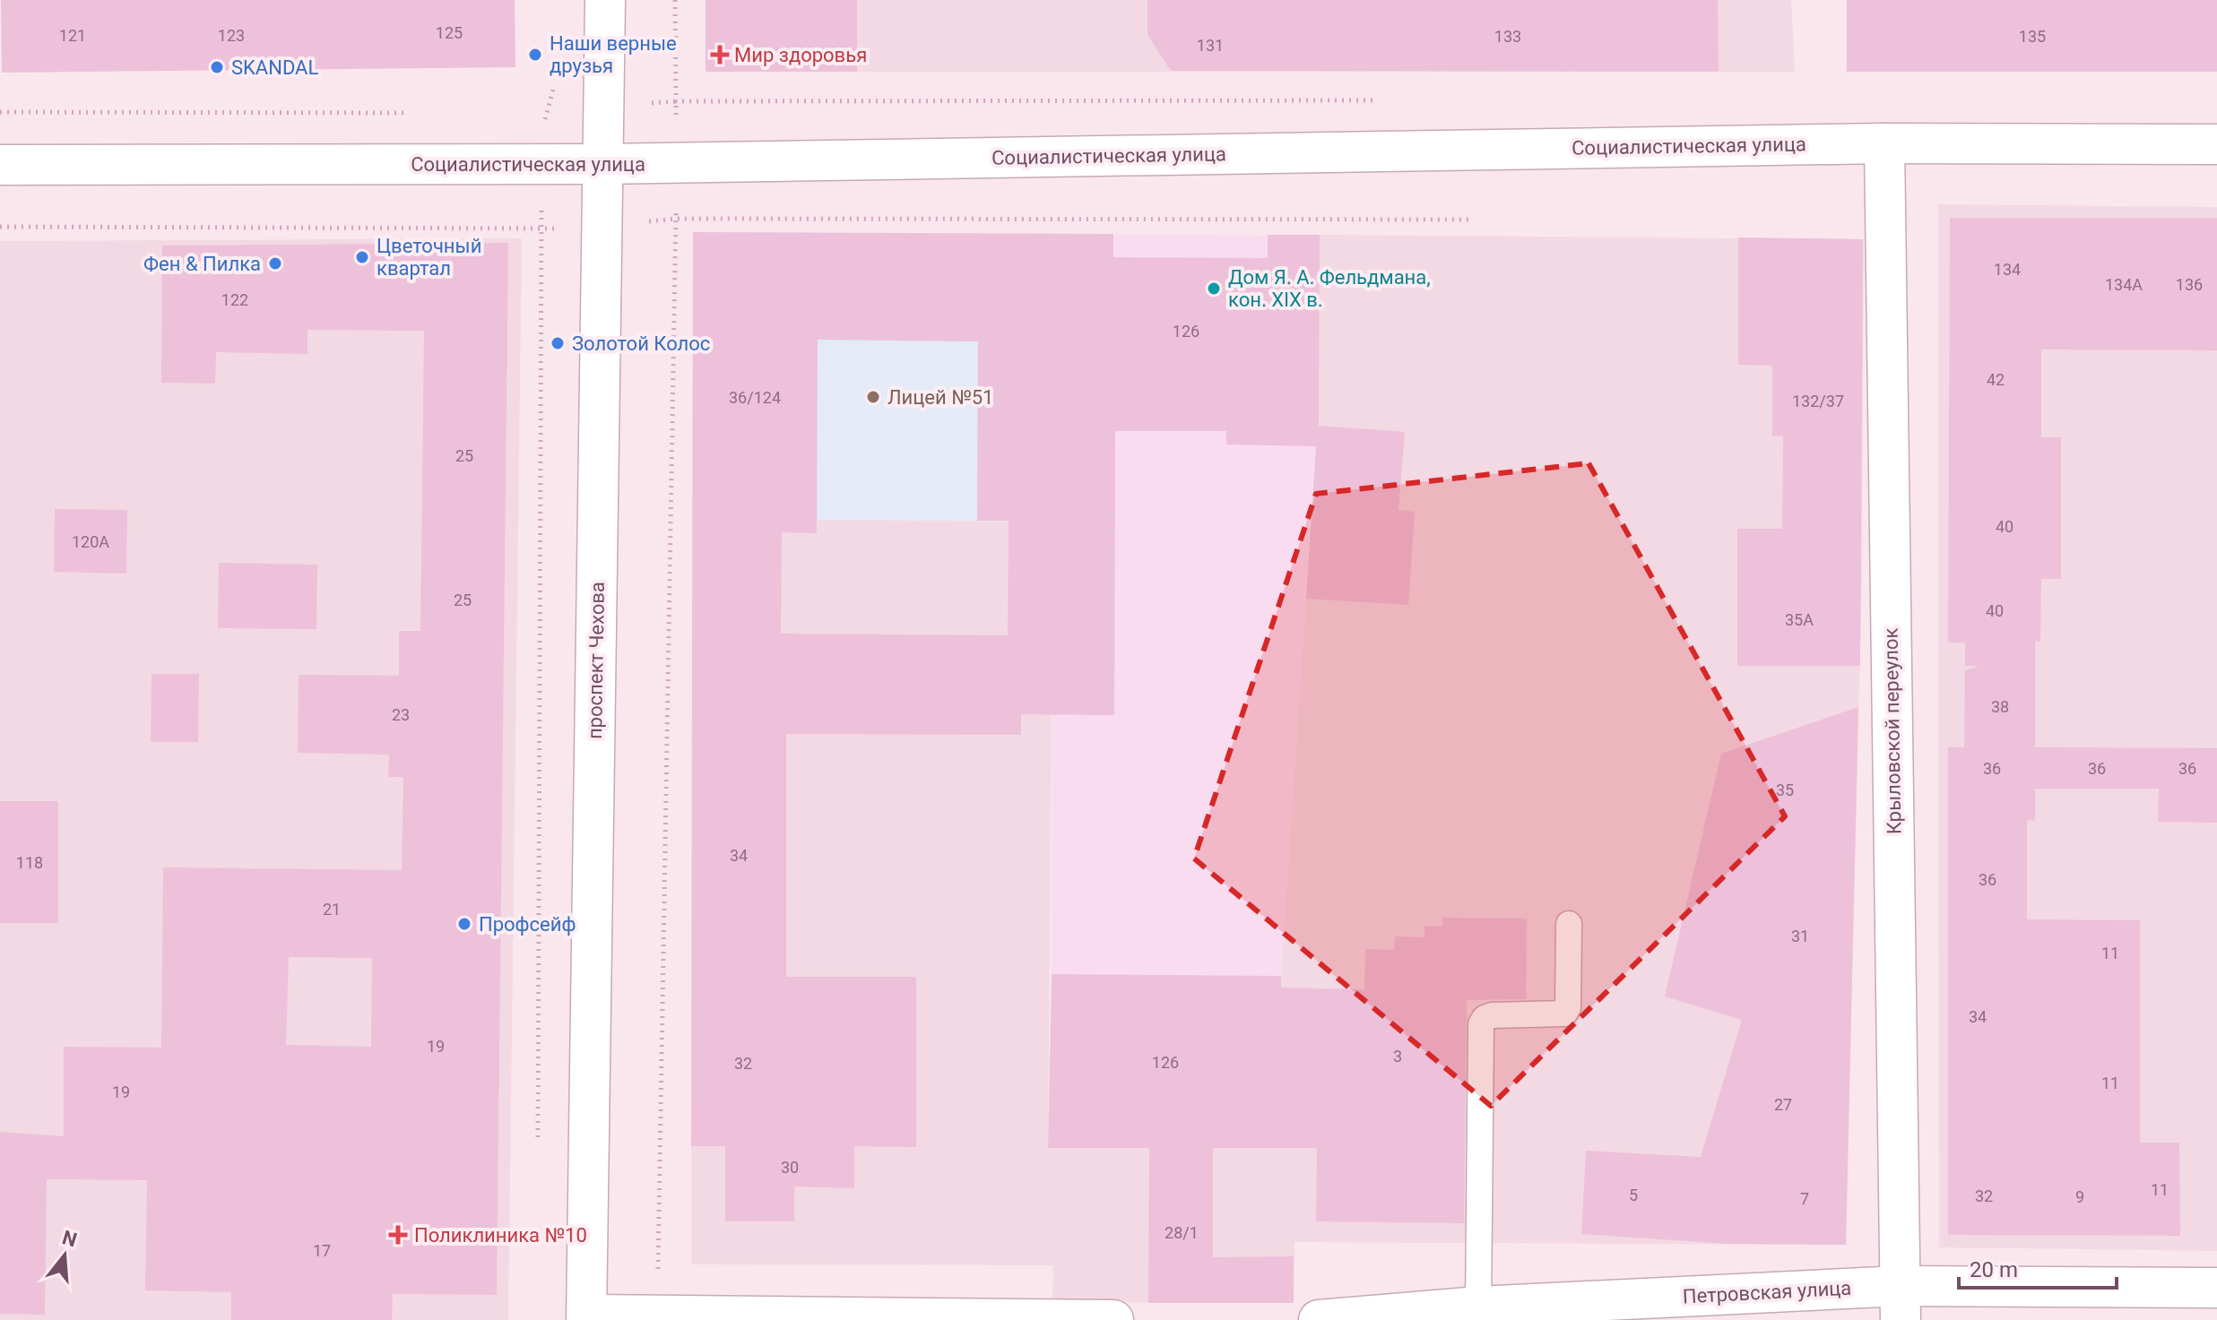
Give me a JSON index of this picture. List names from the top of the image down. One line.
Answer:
{"streets":{"street":["Социалистическая улица","проспект Чехова","Крыловской переулок","Петровская улица"]},"crossings":[["Социалистическая улица","проспект Чехова"],["Социалистическая улица","Крыловской переулок"],["Крыловской переулок","Петровская улица"]],"places":{"other":["Наши верные друзья","SKANDAL","Цветочный квартал","Фен & Пилка","Дом Я. А. Фельдмана, кон. ХIХ в.","Золотой Колос","Лицей №51","Профсейф"],"health":["Мир здоровья","Поликлиника №10"]},"house_numbers":["125","121","123","133","135","131","134","134А","136","122","126","42","36/124","132/37","25","40","120А","25","40","35А","38","23","36","36","36","35","34","118","36","21","31","11","34","19","3","126","32","11","19","27","30","11","5","32","9","7","28/1","17"],"scale_bar":"20 m","north":"top"}
